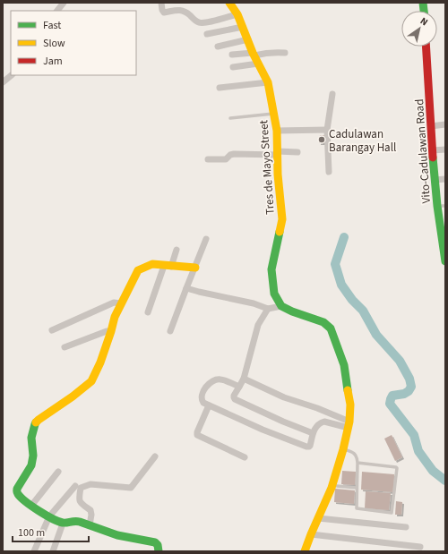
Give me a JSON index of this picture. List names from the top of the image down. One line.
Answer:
{"streets":{"street":["Vito-Cadulawan Road","Tres de Mayo Street"]},"places":["Cadulawan Barangay Hall"],"legend":["Fast","Slow","Jam"],"scale_bar":"100 m","north":"top right"}
